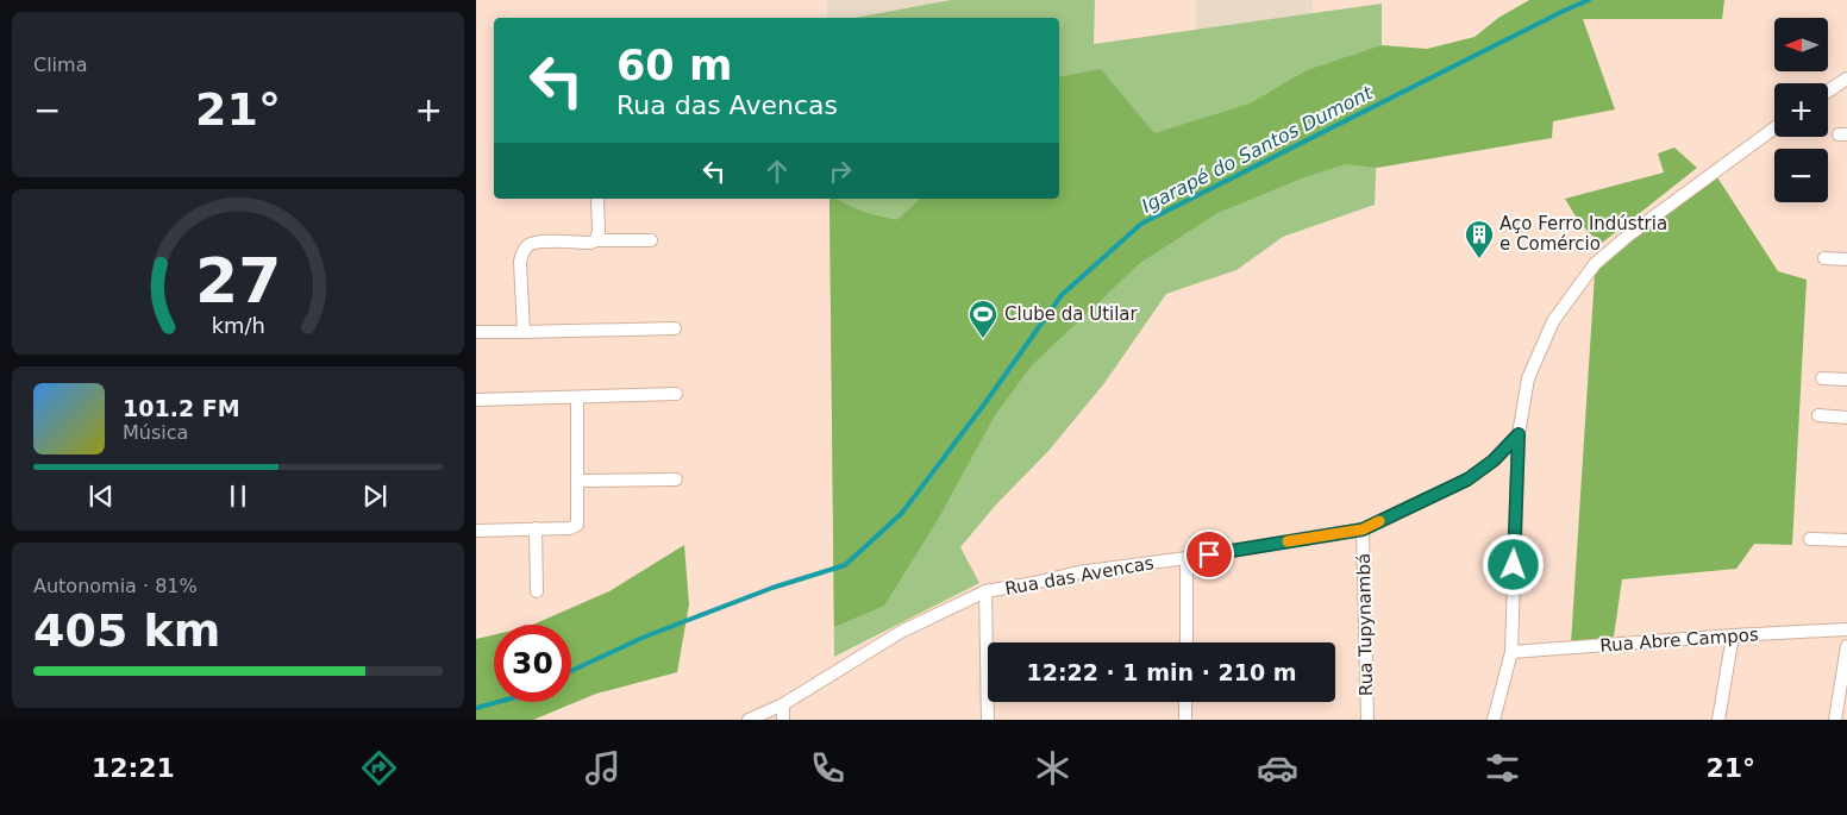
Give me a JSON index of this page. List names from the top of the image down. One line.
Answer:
{"streets":{"street":["Rua das Avencas","Rua Tupynambá","Rua Abre Campos"]},"crossings":[["Rua das Avencas","Rua Tupynambá"]],"water":["Igarapé do Santos Dumont"],"places":{"building":["Aço Ferro Indústria e Comércio"],"sports":["Clube da Utilar"]},"north":"left","page":{"tile":["Clima",["Autonomia · 81%","405 km"]],"map_buttons":["+","−"],"turn":["60 m","Rua das Avencas"],"heat":["−","21°","+"],"song":["101.2 FM","Música"],"limit":"30","trip":"12:22 · 1 min · 210 m","tabs":["12:21","21°"],"gauge":["27","km/h"]}}
